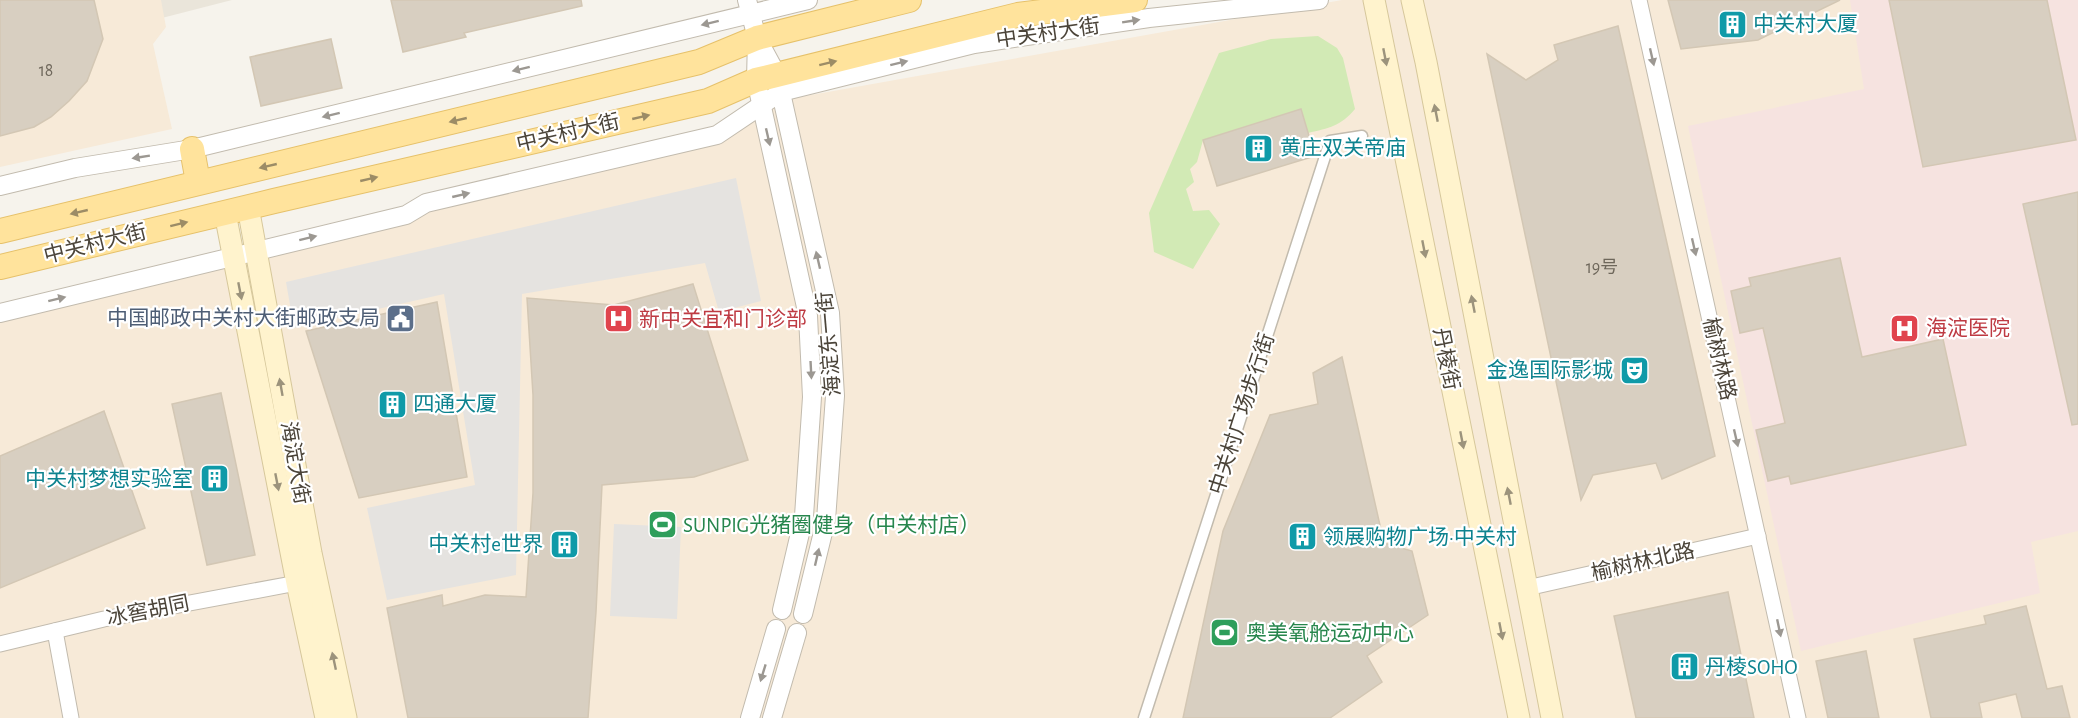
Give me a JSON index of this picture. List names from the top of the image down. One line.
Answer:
{"streets":{"main road":["中关村大街","丹棱街","海淀大街"],"street":["海淀东一街","榆树林路","中关村广场步行街","榆树林北路","冰窖胡同"]},"crossings":[["中关村大街","海淀东一街"],["中关村大街","海淀大街"],["丹棱街","榆树林北路"],["榆树林路","榆树林北路"],["海淀大街","冰窖胡同"]],"one_way":["榆树林路"],"places":{"building":["中关村大厦","黄庄双关帝庙","四通大厦","中关村梦想实验室","领展购物广场·中关村","中关村e世界","丹棱SOHO"],"public building":["中国邮政中关村大街邮政支局"],"hospital":["新中关宜和门诊部","海淀医院"],"theatre":["金逸国际影城"],"sports":["SUNPIG光猪圈健身（中关村店）","奥美氧舱运动中心"]},"house_numbers":["18","19号"]}
